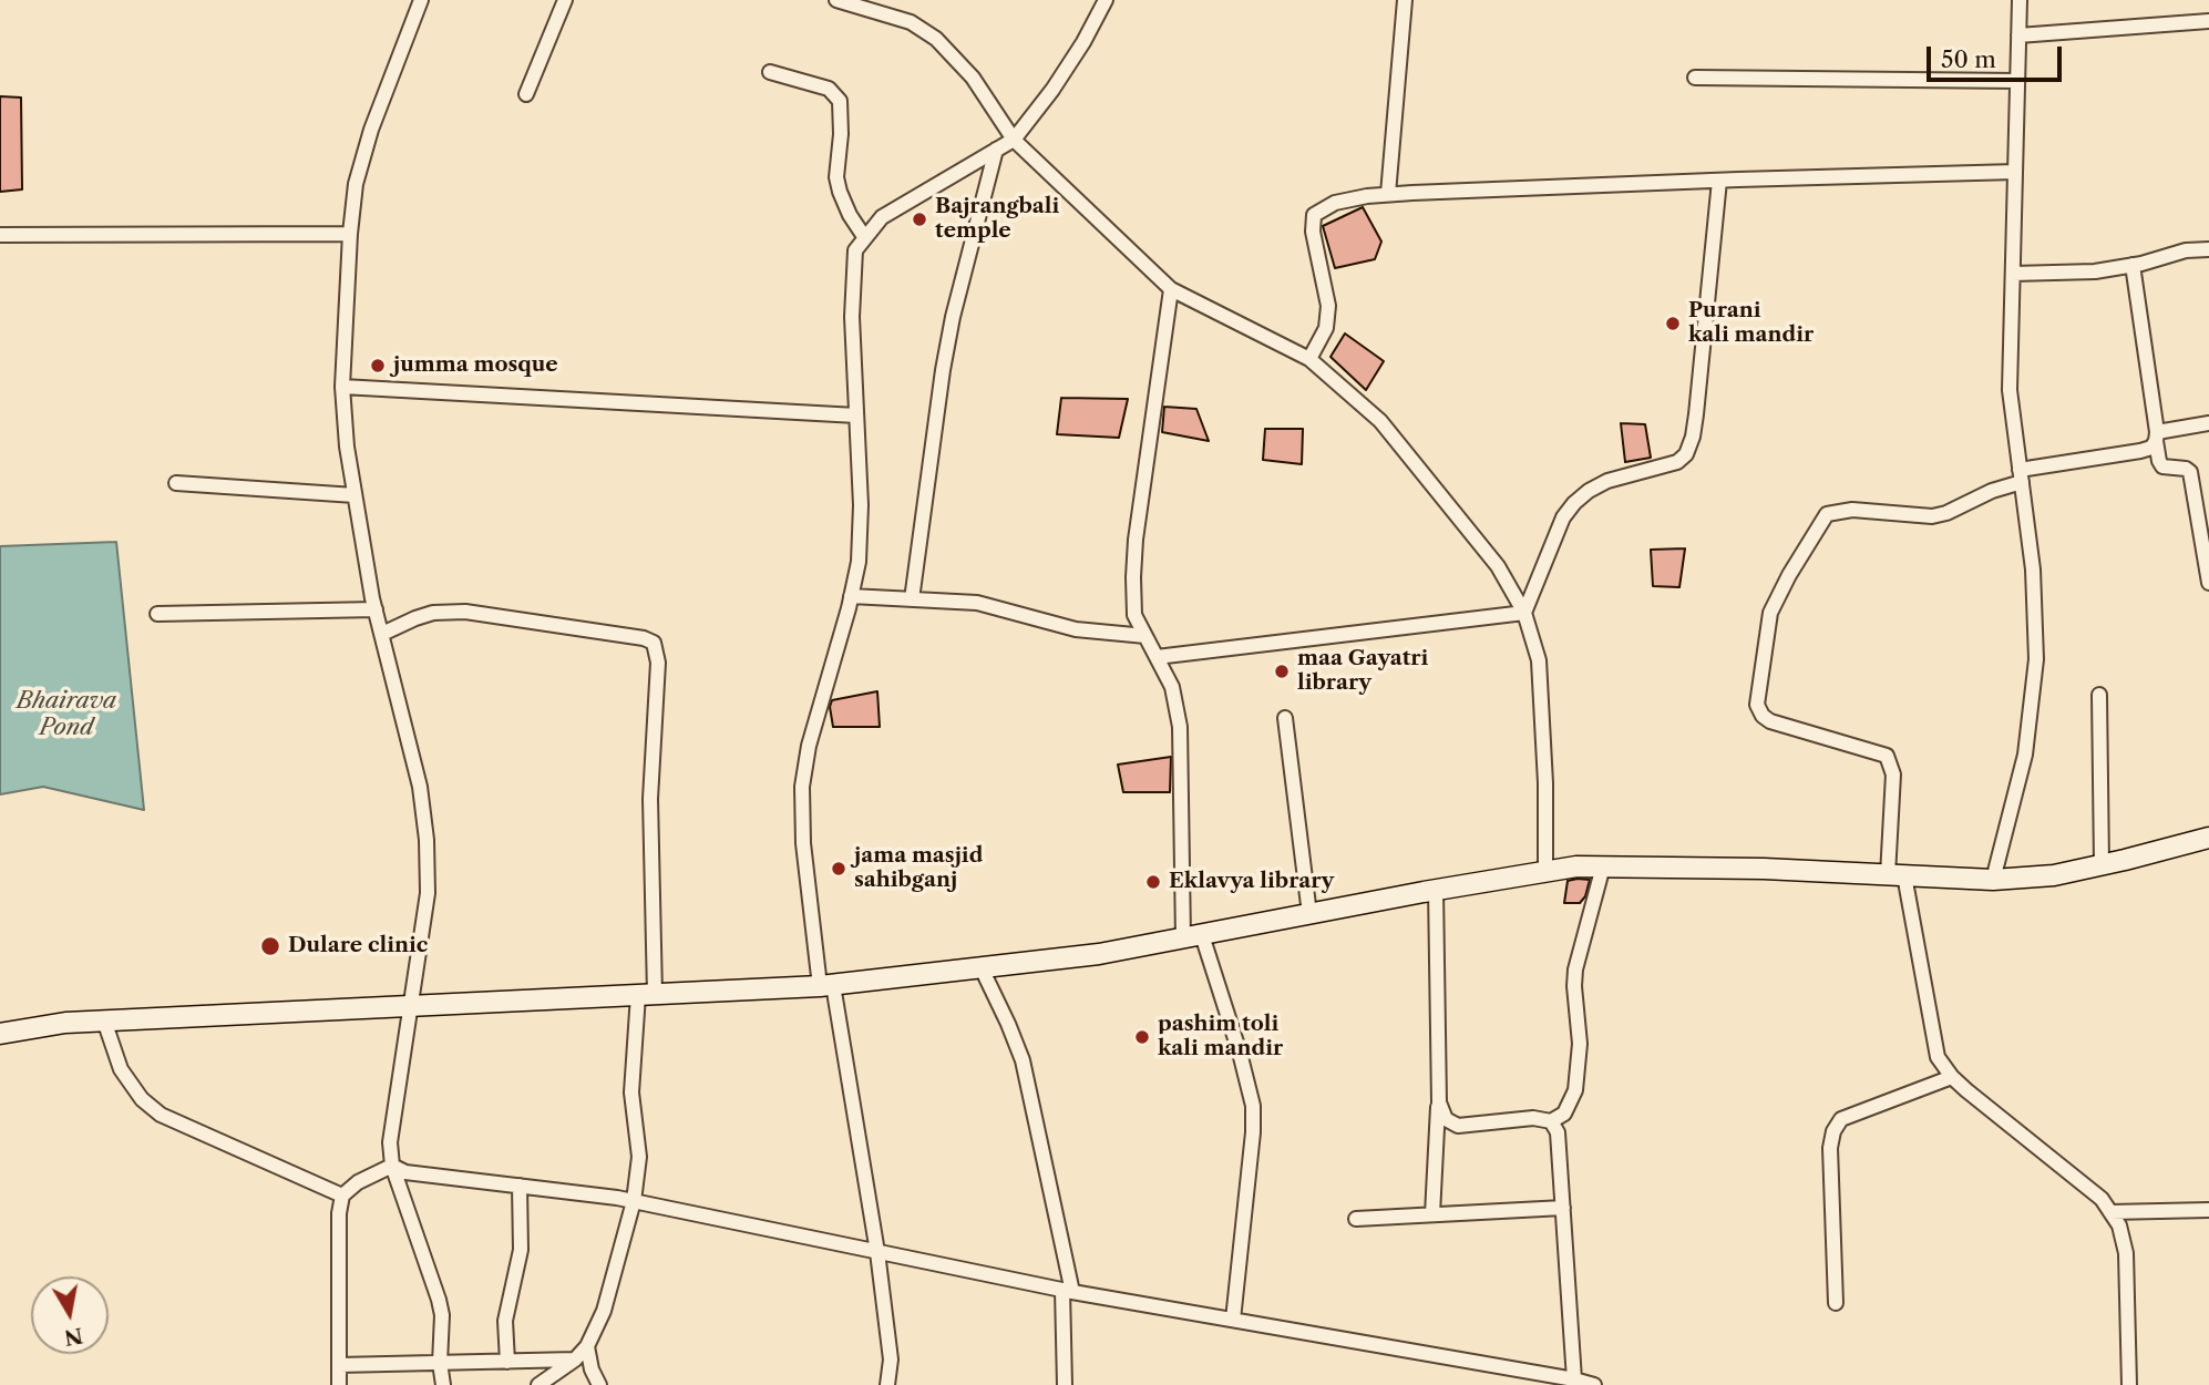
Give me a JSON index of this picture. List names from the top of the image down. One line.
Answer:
{"water":["Bhairava Pond"],"places":["Bajrangbali temple","Purani kali mandir","jumma mosque","maa Gayatri library","jama masjid sahibganj","Eklavya library","Dulare clinic","pashim toli kali mandir"],"scale_bar":"50 m","north":"bottom"}
